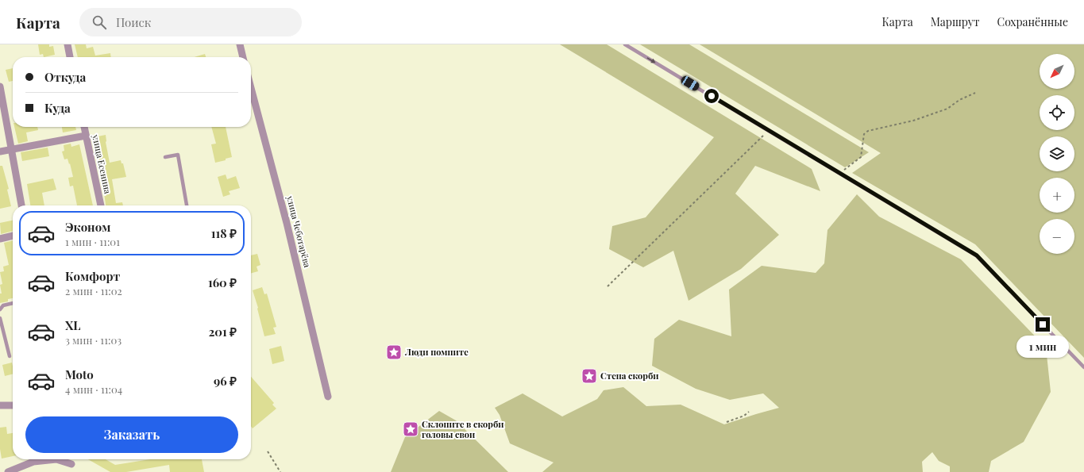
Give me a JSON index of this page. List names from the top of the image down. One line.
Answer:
{"streets":{"street":["улица Есенина","улица Чеботарёва"]},"places":{"place":["Люди помните","Стена скорби","Склоните в скорби головы свои"]},"north":"bottom left","page":{"header":"Карта","search":"Поиск","nav":["Карта","Маршрут","Сохранённые"],"map_buttons":["+","−"],"banner":["Откуда","Куда"],"list":[{"name":"Эконом","note":"1 мин · 11:01","value":"118 ₽"},{"name":"Комфорт","note":"2 мин · 11:02","value":"160 ₽"},{"name":"XL","note":"3 мин · 11:03","value":"201 ₽"},{"name":"Moto","note":"4 мин · 11:04","value":"96 ₽"}],"bubble":"1 мин","buttons":"Заказать"}}
